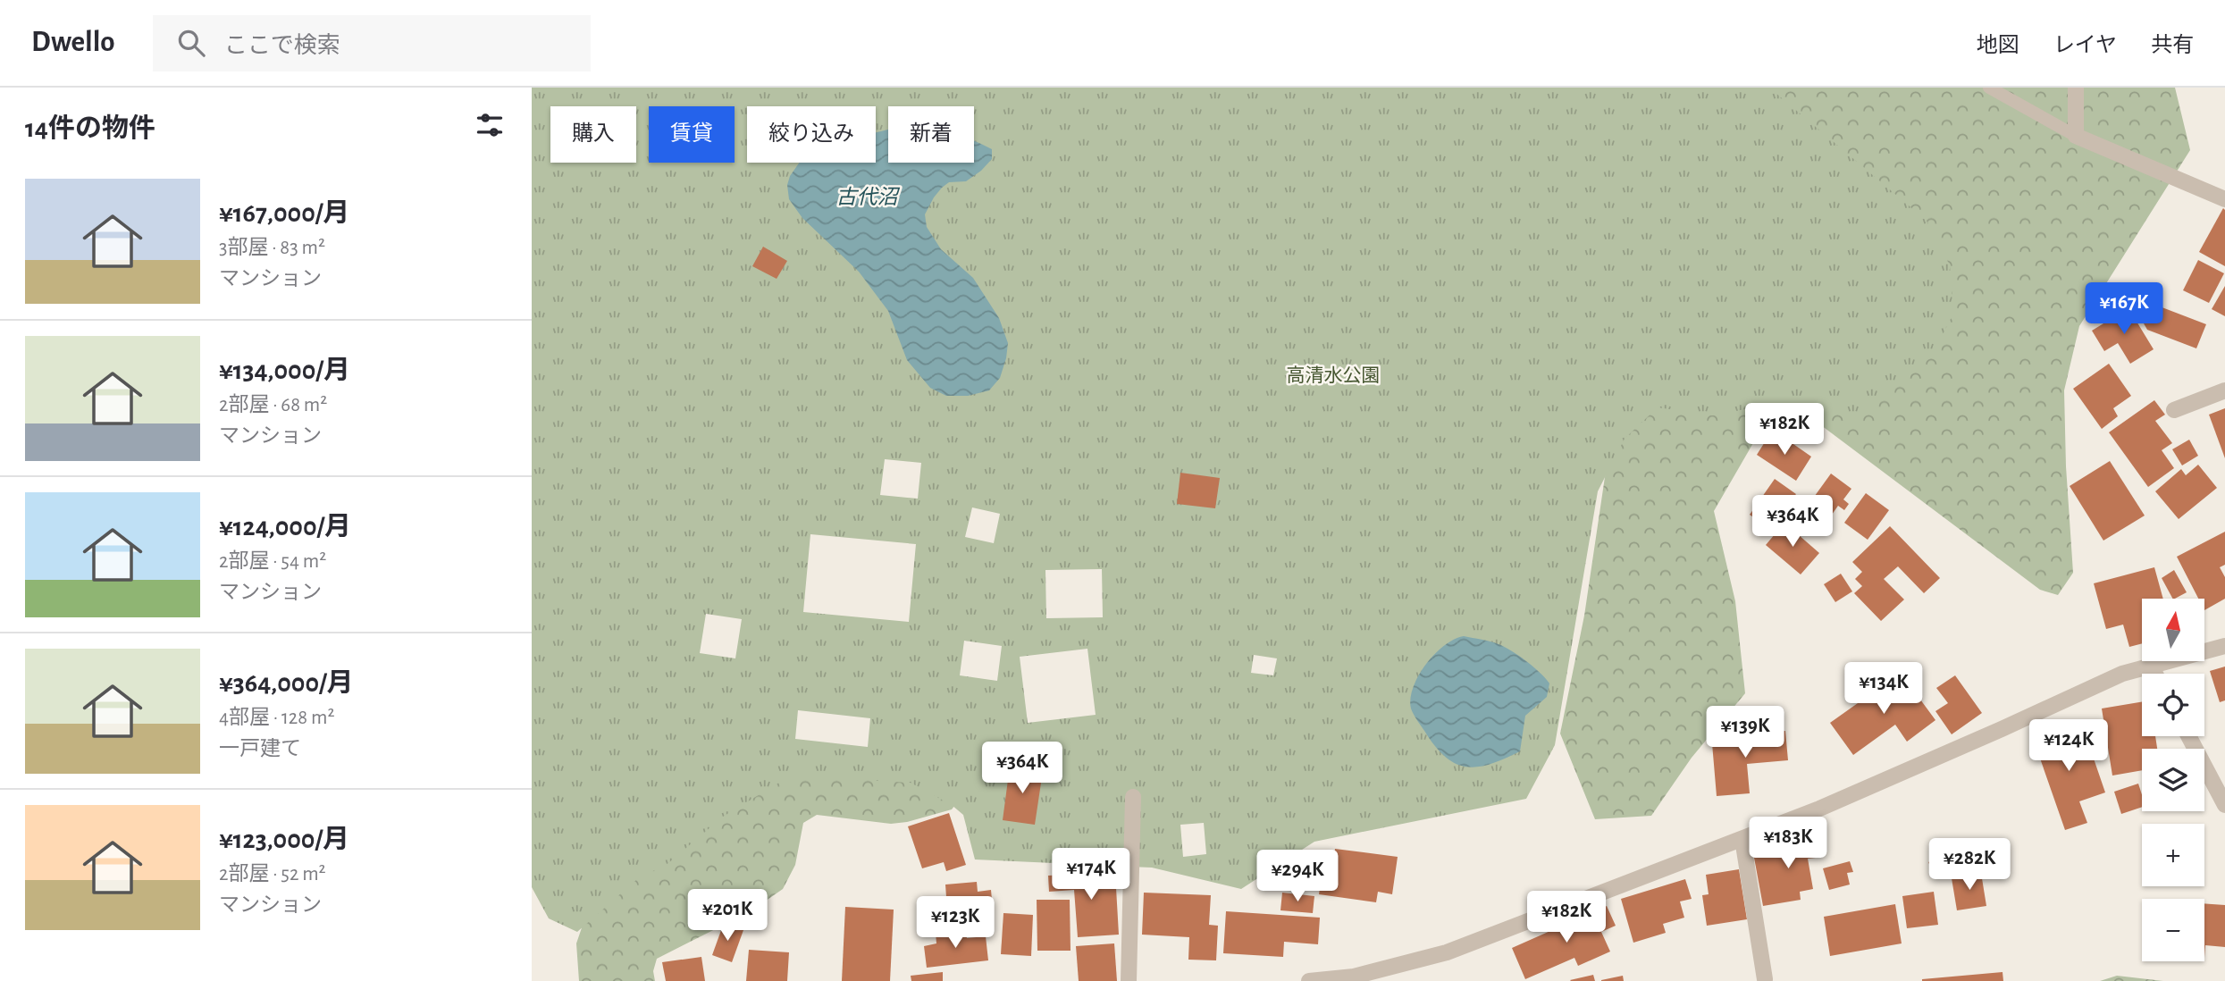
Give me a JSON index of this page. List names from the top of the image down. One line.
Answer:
{"water":["古代沼"],"parks":["高清水公園"],"north":"top","page":{"header":"Dwello","search":"ここで検索","nav":["地図","レイヤ","共有"],"heading":"14件の物件","chip":["購入","賃貸","絞り込み","新着"],"list":[{"name":"¥167,000/月","note":"3部屋 · 83 m² · マンション"},{"name":"¥134,000/月","note":"2部屋 · 68 m² · マンション"},{"name":"¥124,000/月","note":"2部屋 · 54 m² · マンション"},{"name":"¥364,000/月","note":"4部屋 · 128 m² · 一戸建て"},{"name":"¥123,000/月","note":"2部屋 · 52 m² · マンション"}],"price":["¥167K","¥182K","¥364K","¥134K","¥139K","¥124K","¥364K","¥183K","¥282K","¥174K","¥294K","¥201K","¥182K","¥123K"],"map_buttons":["+","−"]}}
